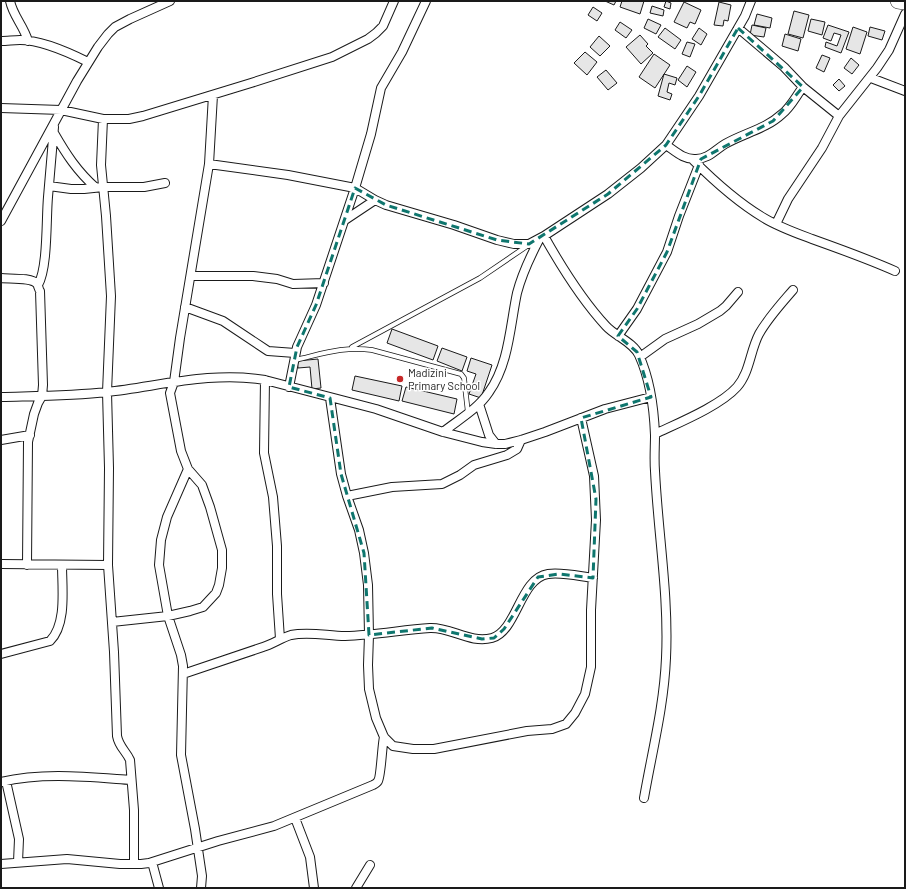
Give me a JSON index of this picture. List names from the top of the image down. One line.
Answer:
{"places":["Madizini Primary School"]}
